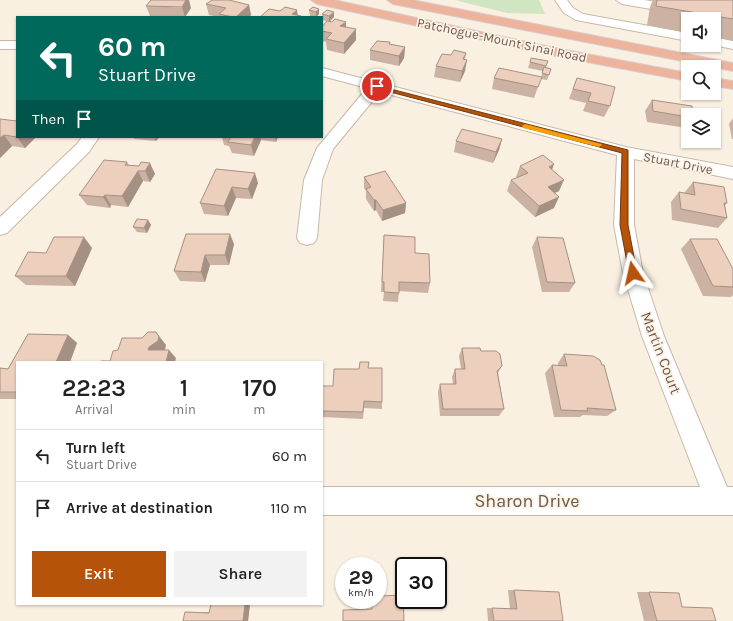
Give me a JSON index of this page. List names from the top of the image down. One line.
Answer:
{"streets":{"highway":["Patchogue-Mount Sinai Road"],"street":["Stuart Drive","Martin Court","Sharon Drive"]},"crossings":[["Stuart Drive","Martin Court"],["Martin Court","Sharon Drive"]],"page":{"turn":["60 m","Stuart Drive"],"then":"Then","eta":["22:23","Arrival","1","min","170","m"],"list":[{"name":"Turn left","note":"Stuart Drive","value":"60 m"},{"name":"Arrive at destination","value":"110 m"}],"buttons":["Exit","Share"],"speed":"29 km/h","limit":"30"}}
